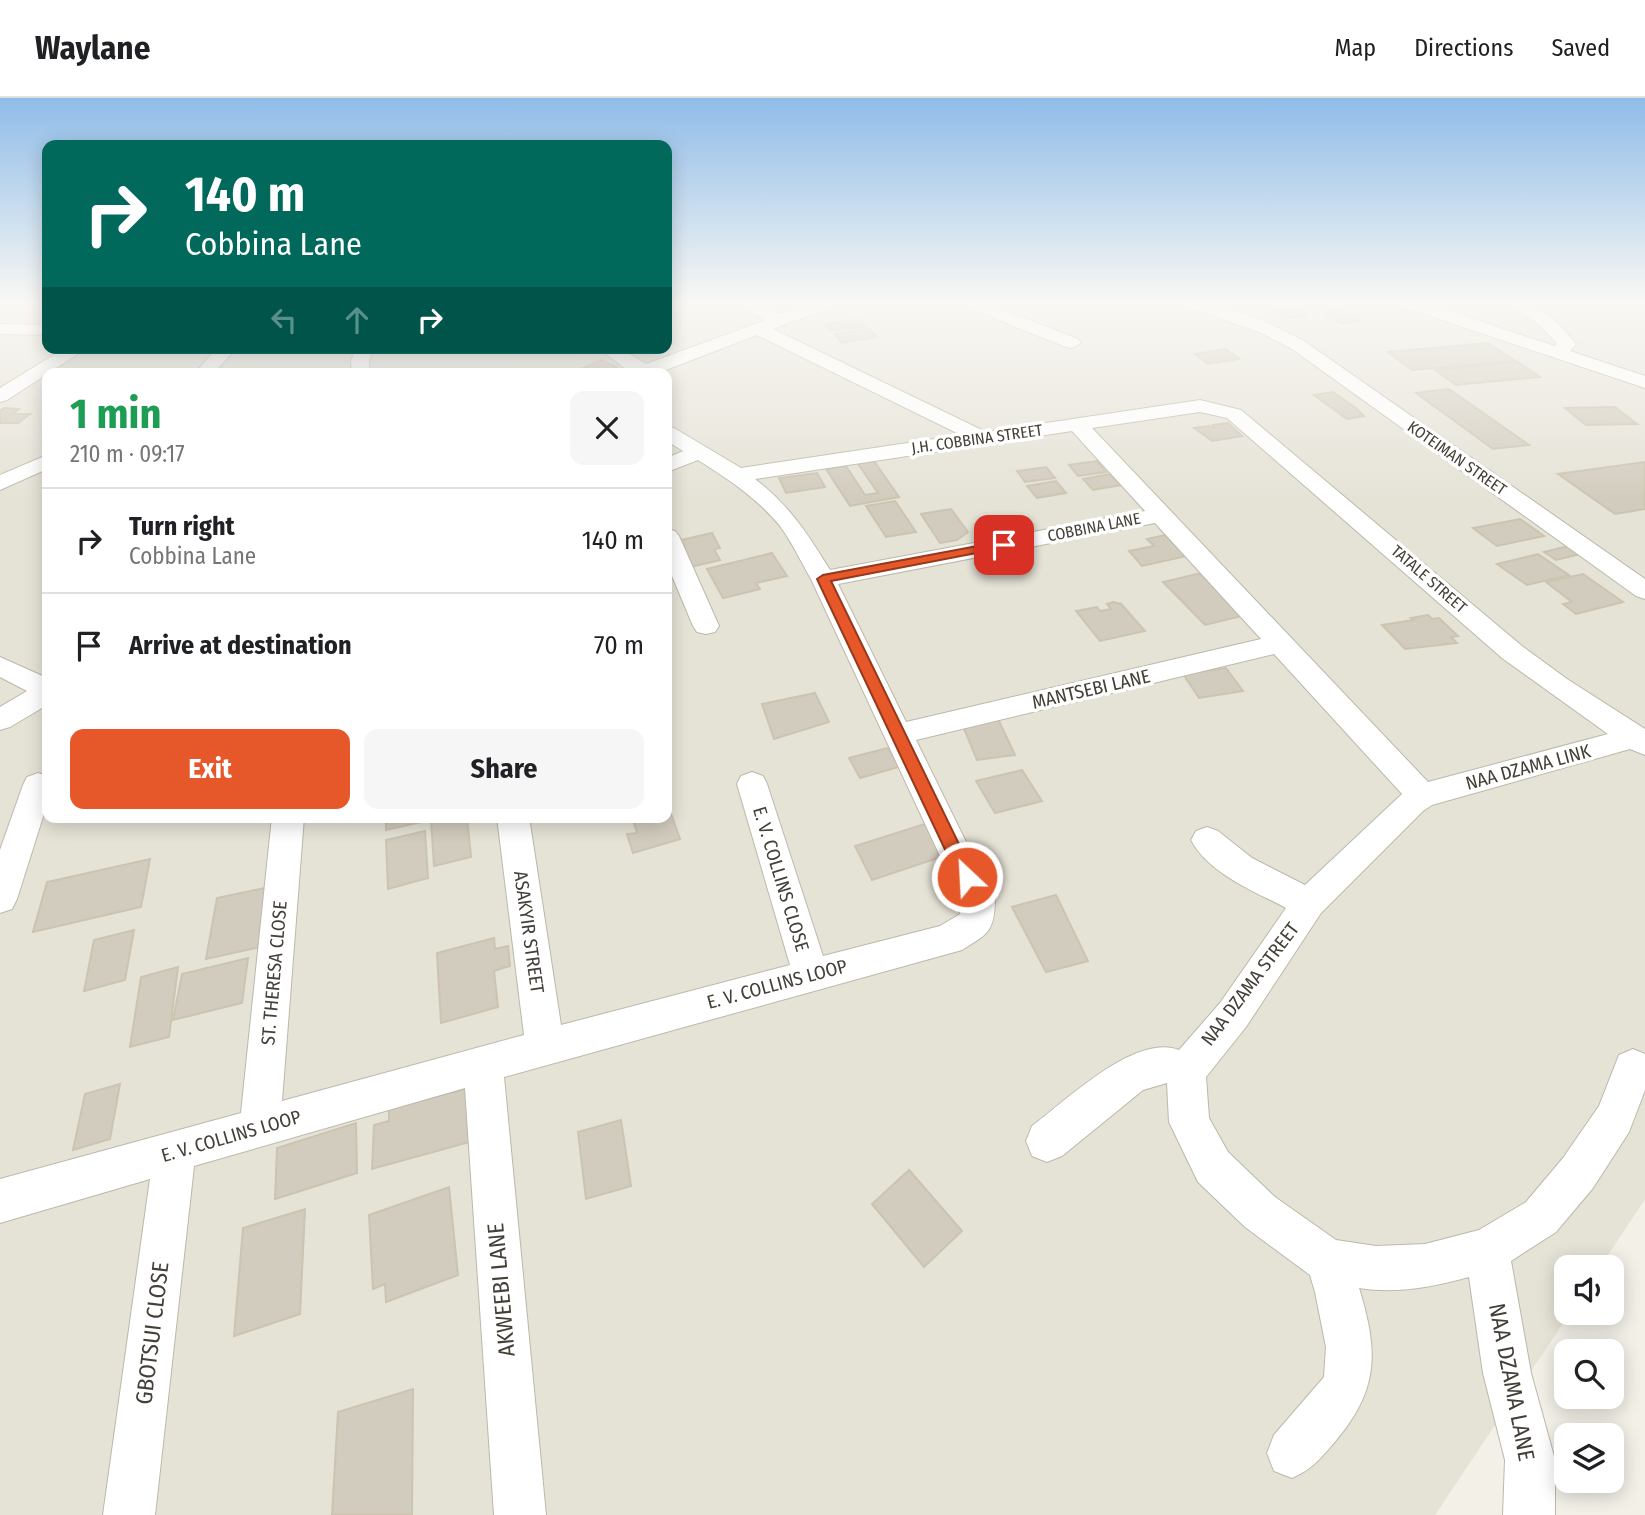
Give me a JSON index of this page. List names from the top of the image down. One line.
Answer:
{"streets":{"street":["J.H. COBBINA STREET","KOTEIMAN STREET","COBBINA LANE","TATALE STREET","MANTSEBI LANE","NAA DZAMA LINK","E. V. COLLINS CLOSE","ASAKYIR STREET","ST. THERESA CLOSE","E. V. COLLINS LOOP","NAA DZAMA STREET","AKWEEBI LANE","GBOTSUI CLOSE","NAA DZAMA LANE"]},"crossings":[["J.H. COBBINA STREET","TATALE STREET"],["J.H. COBBINA STREET","E. V. COLLINS LOOP"],["COBBINA LANE","E. V. COLLINS LOOP"],["TATALE STREET","NAA DZAMA LINK"],["MANTSEBI LANE","E. V. COLLINS LOOP"],["NAA DZAMA LINK","NAA DZAMA STREET"],["E. V. COLLINS CLOSE","E. V. COLLINS LOOP"],["ASAKYIR STREET","E. V. COLLINS LOOP"],["ST. THERESA CLOSE","E. V. COLLINS LOOP"],["E. V. COLLINS LOOP","AKWEEBI LANE"],["E. V. COLLINS LOOP","GBOTSUI CLOSE"]],"page":{"header":"Waylane","nav":["Map","Directions","Saved"],"turn":["140 m","Cobbina Lane"],"heading":["1 min","210 m · 09:17"],"list":[{"name":"Turn right","note":"Cobbina Lane","value":"140 m"},{"name":"Arrive at destination","value":"70 m"}],"buttons":["Exit","Share"]}}
